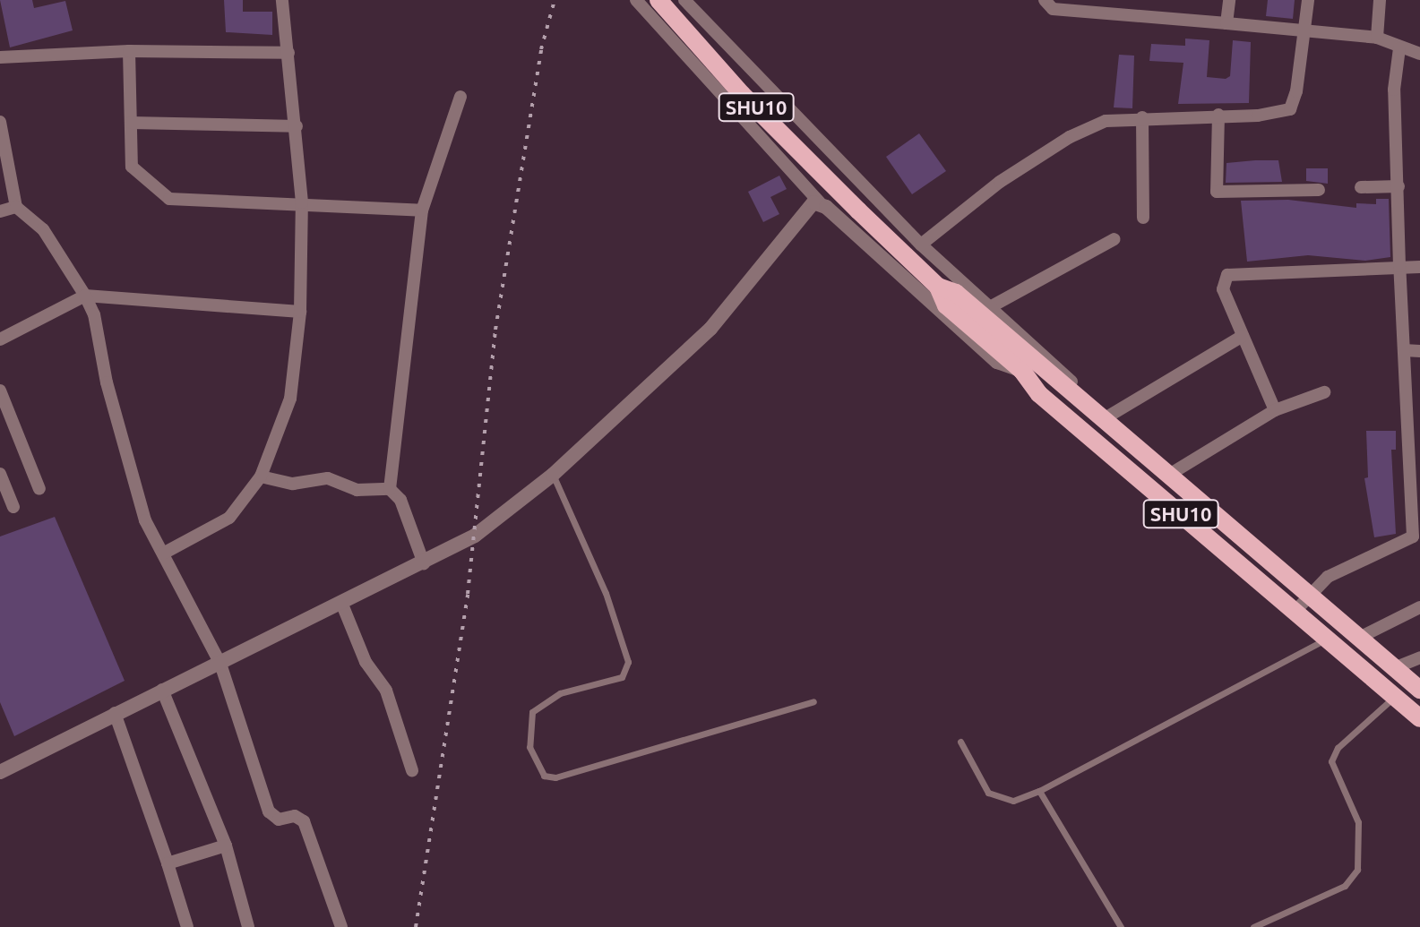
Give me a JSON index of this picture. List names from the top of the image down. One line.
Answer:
{"streets":{"main road":["SHU10"]}}
